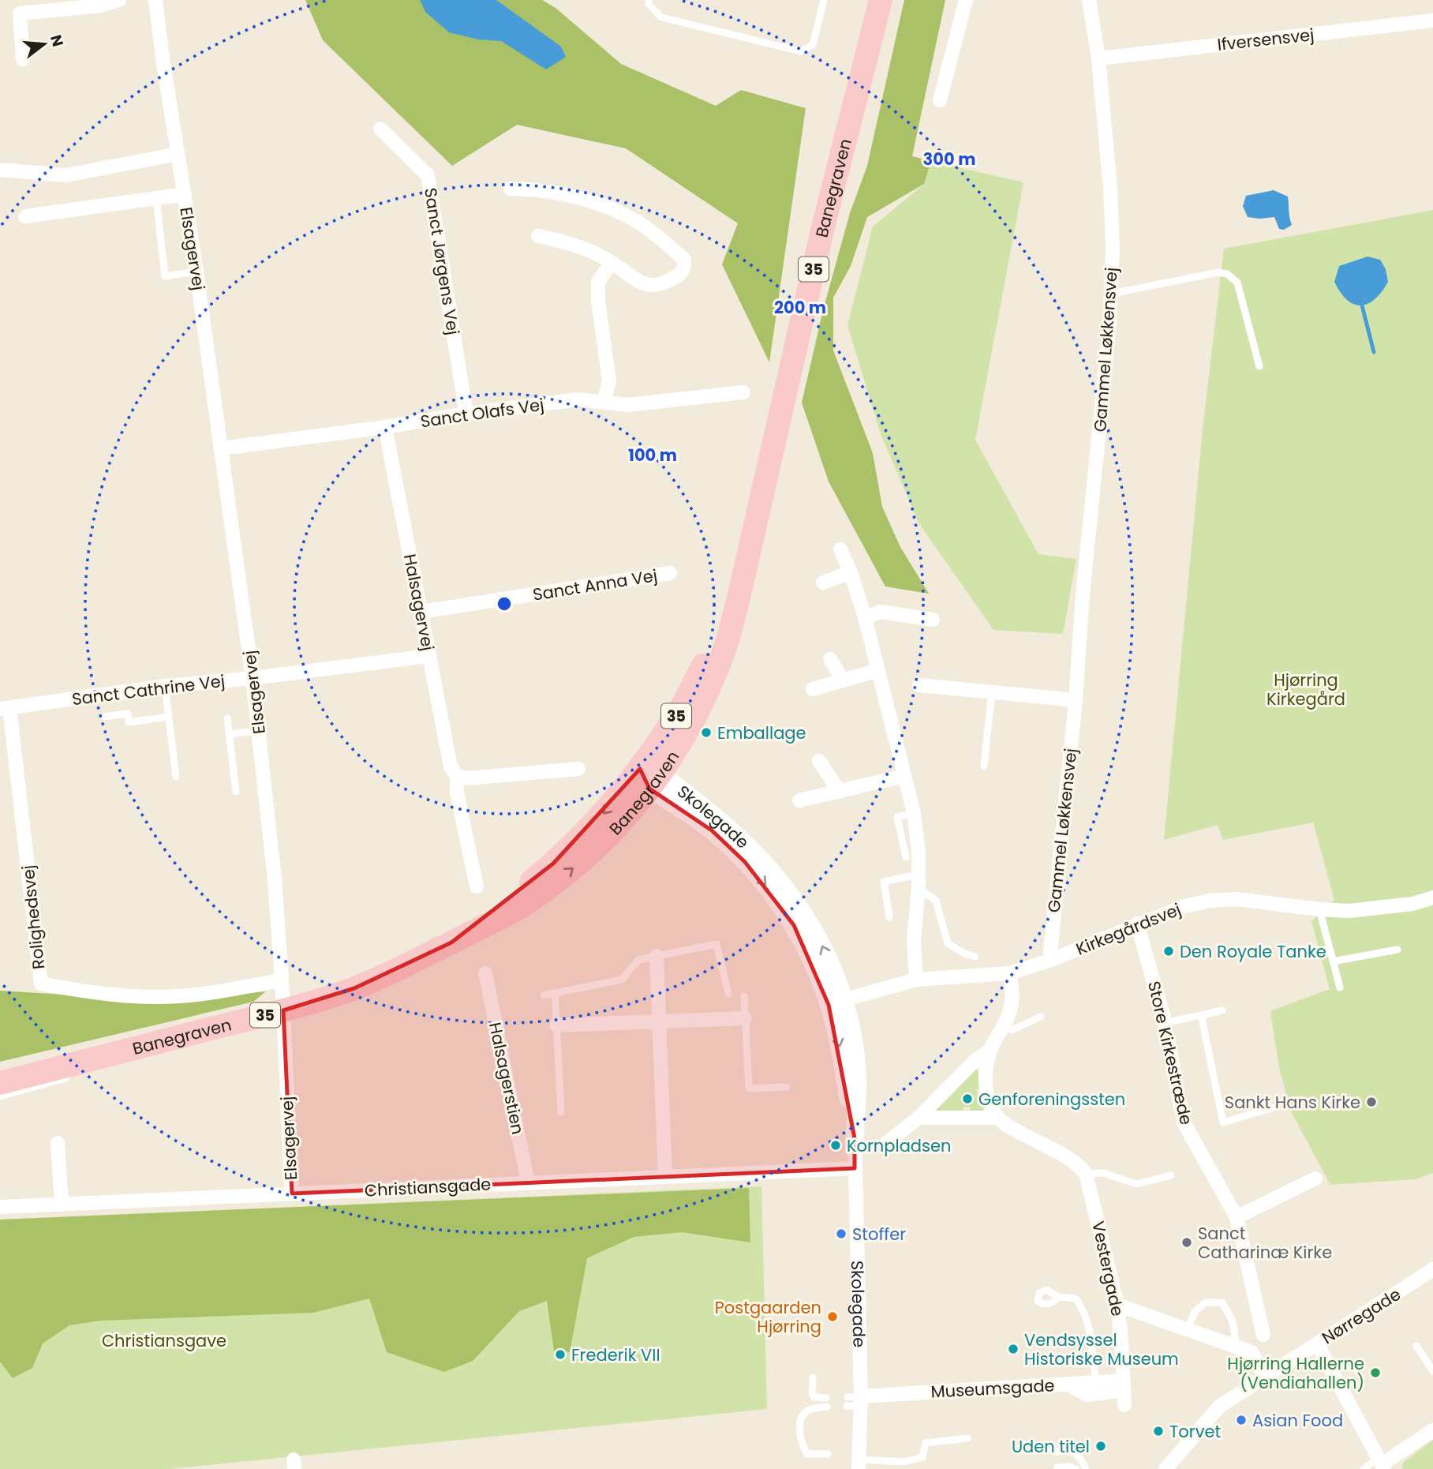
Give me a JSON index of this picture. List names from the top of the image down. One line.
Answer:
{"streets":{"main road":["Banegraven","35"],"street":["Ifversensvej","Elsagervej","Sanct Jørgens Vej","Gammel Løkkensvej","Sanct Olafs Vej","Sanct Anna Vej","Halsagervej","Sanct Cathrine Vej","Skolegade","Rolighedsvej","Kirkegårdsvej","Store Kirkestræde","Halsagerstien","Christiansgade","Vestergade","Nørregade","Museumsgade"]},"crossings":[["Ifversensvej","Gammel Løkkensvej"],["Banegraven","Skolegade"],["Elsagervej","Sanct Olafs Vej"],["Elsagervej","Sanct Cathrine Vej"],["Elsagervej","Rolighedsvej"],["Elsagervej","Christiansgade"],["Sanct Jørgens Vej","Sanct Olafs Vej"],["Gammel Løkkensvej","Kirkegårdsvej"],["Sanct Olafs Vej","Halsagervej"],["Sanct Anna Vej","Halsagervej"],["Halsagervej","Sanct Cathrine Vej"],["Sanct Cathrine Vej","Rolighedsvej"],["Skolegade","Kirkegårdsvej"],["Skolegade","Christiansgade"],["Skolegade","Museumsgade"],["Kirkegårdsvej","Store Kirkestræde"],["Halsagerstien","Christiansgade"],["Vestergade","Museumsgade"]],"parks":["Hjørring Kirkegård","Christiansgave"],"places":["Emballage","Den Royale Tanke","Genforeningssten","Sankt Hans Kirke","Kornpladsen","Stoffer","Sanct Catharinæ Kirke","Postgaarden Hjørring","Vendsyssel Historiske Museum","Frederik VII","Hjørring Hallerne (Vendiahallen)","Asian Food","Torvet","Uden titel"],"north":"right","rings":["300 m","200 m","100 m"]}
